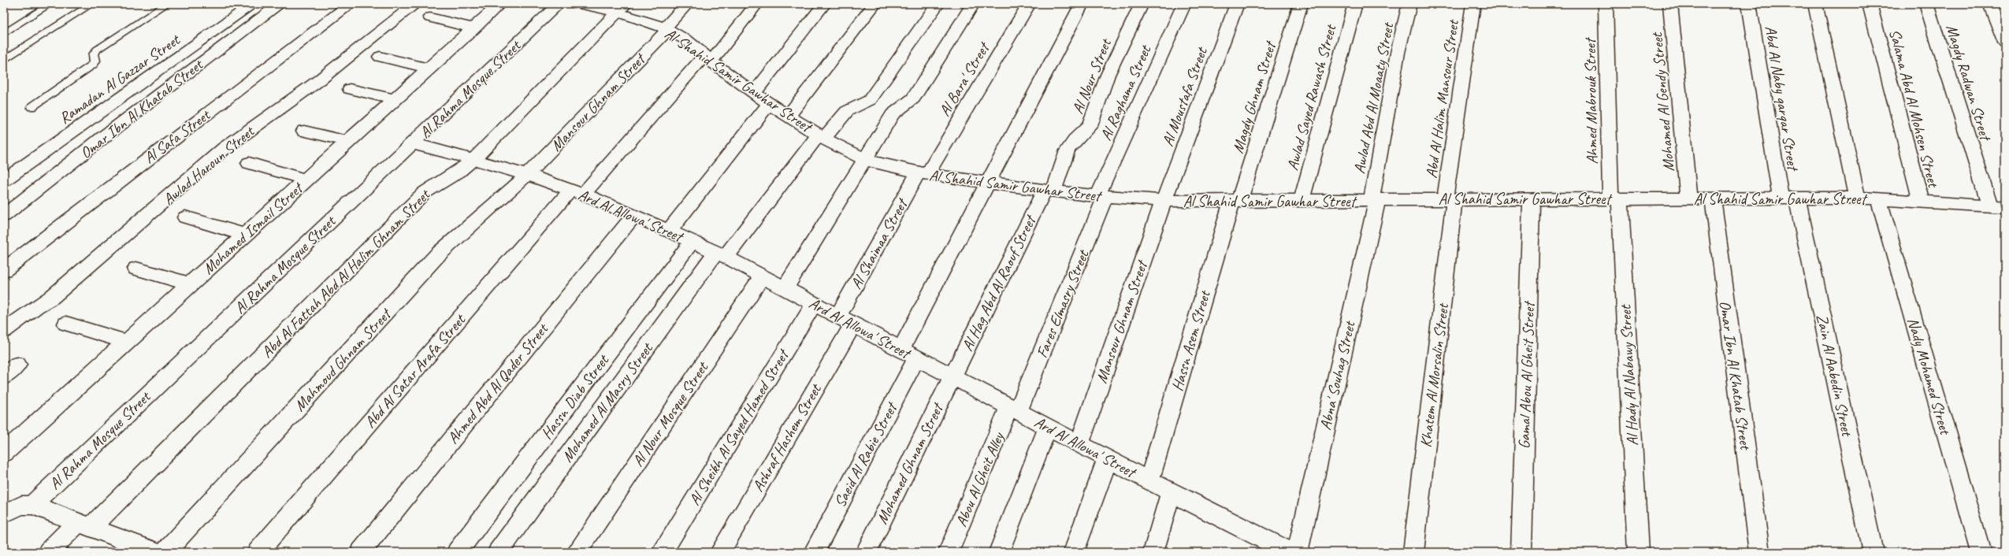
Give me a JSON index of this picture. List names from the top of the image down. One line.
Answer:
{"streets":{"street":["Al Nour Street","Ramadan Al Gazzar Street","Al Shahid Samir Gawhar Street","Al Bara' Street","Magdy Radwan Street","Al Rahma Mosque Street","Al Raghama Street","Al Moustafa Street","Magdy Ghnam Street","Awlad Sayed Rawash Street","Abd Al Naby qarqar Street","Awlad Abd Al Moaaty Street","Abd Al Halim Mansour Street","Ahmed Mabrouk Street","Mansour Ghnam Street","Mohamed Al Gendy Street","Salama Abd Al Mohsen Street","Omar Ibn Al Khatab Street","Al Safa Street","Awlad Haroun Street","Ard Al Allowa' Street","Mohamed Ismail Street","Al Shaimaa Street","Abd Al Fattah Abd Al Halim Ghnam Street","Al Hag Abd Al Raouf Street","Fares Elmasry Street","Hassn Asem Street","Mahmoud Ghnam Street","Abd Al Satar Arafa Street","Zain Al Aabedin Street","Abna' Souhag Street","Khatem Al Morsalin Street","Gamal Abou Al Gheit Street","Al Hady Al Nabawy Street","Nady Mohamed Street","Ahmed Abd Al Qader Street","Hassn Diab Street","Mohamed Al Masry Street","Al Nour Mosque Street","Al Sheikh Al Sayed Hamed Street","Ashraf Hashem Street","Saeid Al Rabie Street","Mohamed Ghnam Street","Abou Al Gheit Alley"]},"crossings":[["Al Nour Street","Al Shahid Samir Gawhar Street"],["Al Nour Street","Al Hag Abd Al Raouf Street"],["Al Shahid Samir Gawhar Street","Al Bara' Street"],["Al Shahid Samir Gawhar Street","Magdy Radwan Street"],["Al Shahid Samir Gawhar Street","Al Raghama Street"],["Al Shahid Samir Gawhar Street","Al Moustafa Street"],["Al Shahid Samir Gawhar Street","Magdy Ghnam Street"],["Al Shahid Samir Gawhar Street","Awlad Sayed Rawash Street"],["Al Shahid Samir Gawhar Street","Abd Al Naby qarqar Street"],["Al Shahid Samir Gawhar Street","Awlad Abd Al Moaaty Street"],["Al Shahid Samir Gawhar Street","Abd Al Halim Mansour Street"],["Al Shahid Samir Gawhar Street","Ahmed Mabrouk Street"],["Al Shahid Samir Gawhar Street","Mansour Ghnam Street"],["Al Shahid Samir Gawhar Street","Mohamed Al Gendy Street"],["Al Shahid Samir Gawhar Street","Salama Abd Al Mohsen Street"],["Al Shahid Samir Gawhar Street","Omar Ibn Al Khatab Street"],["Al Shahid Samir Gawhar Street","Al Shaimaa Street"],["Al Shahid Samir Gawhar Street","Abd Al Fattah Abd Al Halim Ghnam Street"],["Al Shahid Samir Gawhar Street","Al Hag Abd Al Raouf Street"],["Al Shahid Samir Gawhar Street","Fares Elmasry Street"],["Al Shahid Samir Gawhar Street","Hassn Asem Street"],["Al Shahid Samir Gawhar Street","Abd Al Satar Arafa Street"],["Al Shahid Samir Gawhar Street","Zain Al Aabedin Street"],["Al Shahid Samir Gawhar Street","Abna' Souhag Street"],["Al Shahid Samir Gawhar Street","Khatem Al Morsalin Street"],["Al Shahid Samir Gawhar Street","Gamal Abou Al Gheit Street"],["Al Shahid Samir Gawhar Street","Al Hady Al Nabawy Street"],["Al Shahid Samir Gawhar Street","Nady Mohamed Street"],["Al Shahid Samir Gawhar Street","Mohamed Al Masry Street"],["Al Shahid Samir Gawhar Street","Saeid Al Rabie Street"],["Al Bara' Street","Al Shaimaa Street"],["Al Rahma Mosque Street","Ard Al Allowa' Street"],["Al Raghama Street","Fares Elmasry Street"],["Al Moustafa Street","Mansour Ghnam Street"],["Magdy Ghnam Street","Hassn Asem Street"],["Abd Al Naby qarqar Street","Zain Al Aabedin Street"],["Awlad Abd Al Moaaty Street","Abna' Souhag Street"],["Abd Al Halim Mansour Street","Khatem Al Morsalin Street"],["Ahmed Mabrouk Street","Al Hady Al Nabawy Street"],["Mansour Ghnam Street","Ard Al Allowa' Street"],["Mansour Ghnam Street","Mahmoud Ghnam Street"],["Ard Al Allowa' Street","Al Shaimaa Street"],["Ard Al Allowa' Street","Abd Al Fattah Abd Al Halim Ghnam Street"],["Ard Al Allowa' Street","Al Hag Abd Al Raouf Street"],["Ard Al Allowa' Street","Fares Elmasry Street"],["Ard Al Allowa' Street","Hassn Asem Street"],["Ard Al Allowa' Street","Mahmoud Ghnam Street"],["Ard Al Allowa' Street","Abd Al Satar Arafa Street"],["Ard Al Allowa' Street","Ahmed Abd Al Qader Street"],["Ard Al Allowa' Street","Hassn Diab Street"],["Ard Al Allowa' Street","Mohamed Al Masry Street"],["Ard Al Allowa' Street","Al Nour Mosque Street"],["Ard Al Allowa' Street","Al Sheikh Al Sayed Hamed Street"],["Ard Al Allowa' Street","Ashraf Hashem Street"],["Ard Al Allowa' Street","Saeid Al Rabie Street"],["Ard Al Allowa' Street","Mohamed Ghnam Street"],["Ard Al Allowa' Street","Abou Al Gheit Alley"],["Al Shaimaa Street","Ashraf Hashem Street"],["Al Hag Abd Al Raouf Street","Mohamed Ghnam Street"],["Fares Elmasry Street","Abou Al Gheit Alley"]]}
